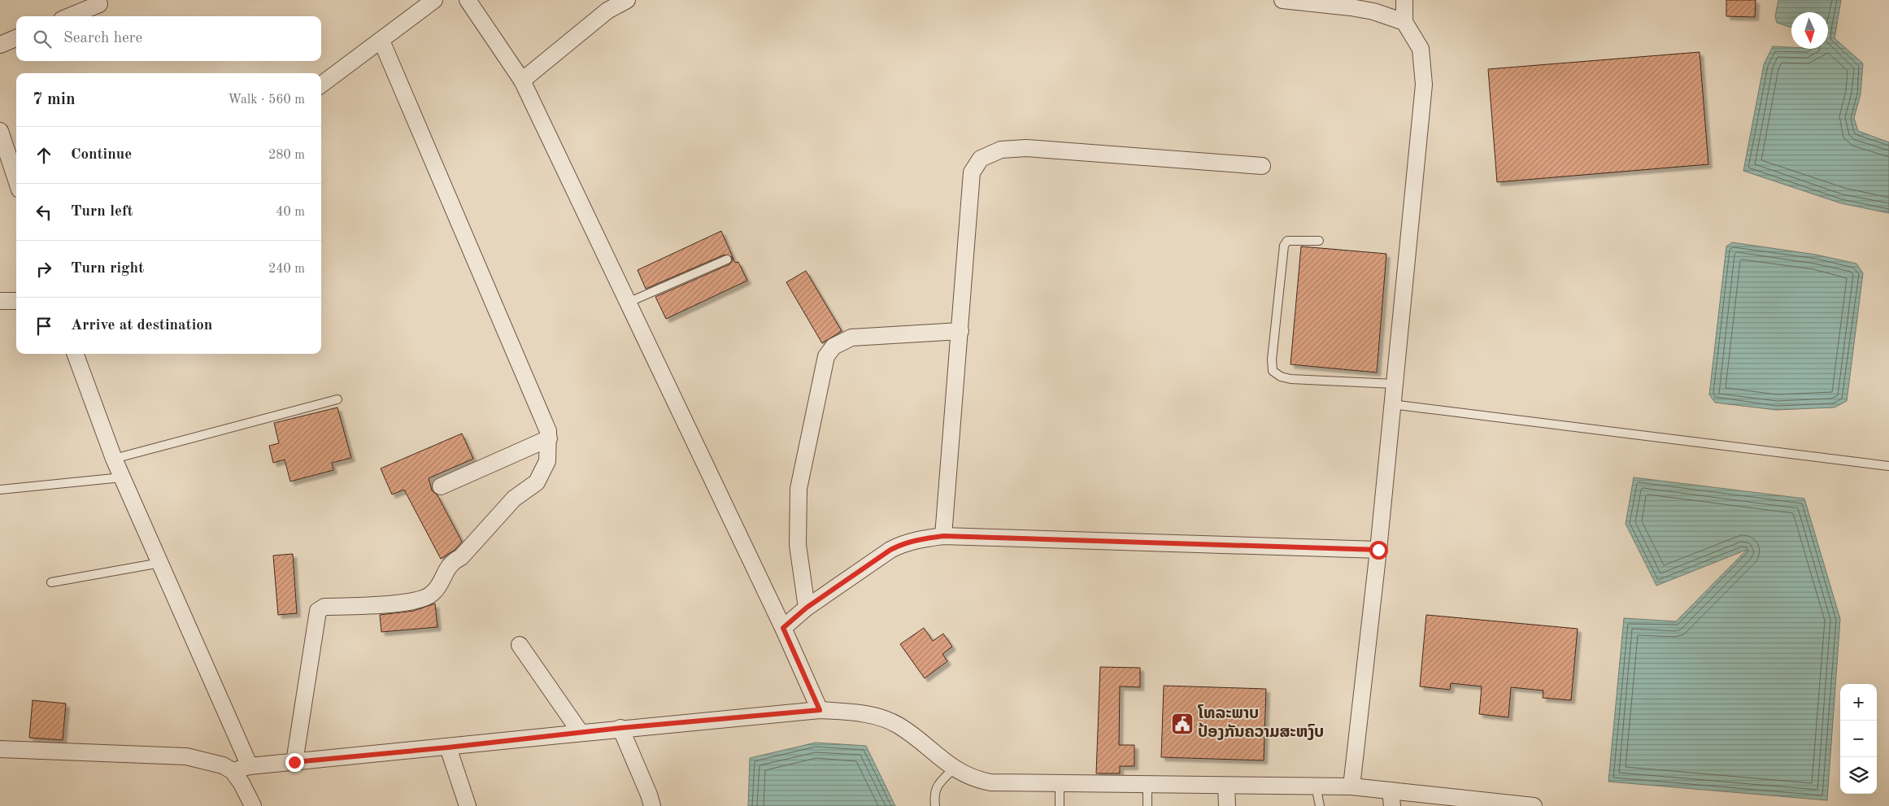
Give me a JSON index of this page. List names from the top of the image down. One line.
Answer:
{"places":{"public building":["ໂທລະພາບ ປ້ອງກັນຄວາມສະຫງົບ"]},"north":"bottom","page":{"search":"Search here","heading":["7 min","Walk · 560 m"],"list":[["Continue","280 m"],["Turn left","40 m"],["Turn right","240 m"],"Arrive at destination"],"map_buttons":["+","−"]}}
